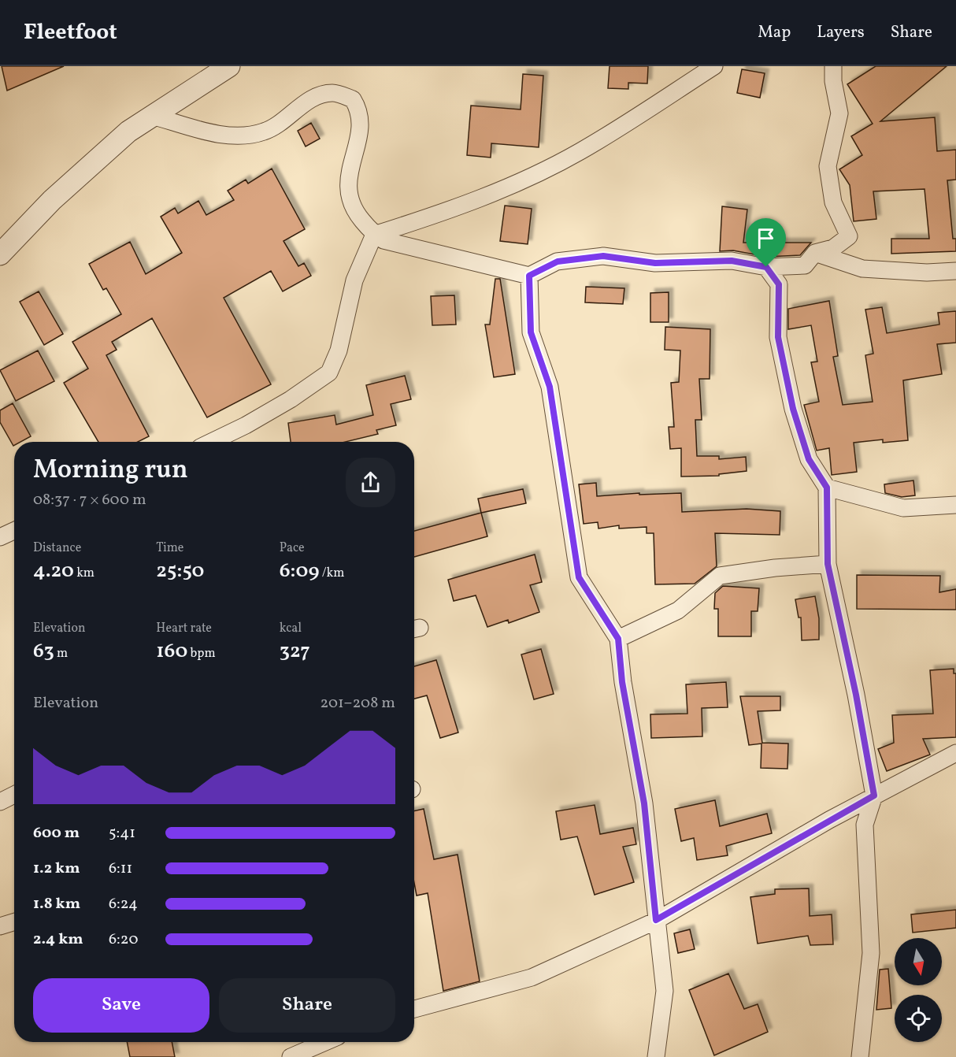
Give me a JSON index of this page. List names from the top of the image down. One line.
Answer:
{"north":"bottom","page":{"header":"Fleetfoot","nav":["Map","Layers","Share"],"heading":["Morning run","08:37 · 7 × 600 m"],"stats":[["Distance","4.20 km"],["Time","25:50"],["Pace","6:09 /km"],["Elevation","63 m"],["Heart rate","160 bpm"],["kcal","327"]],"chart":["Elevation","201–208 m"],"list":[{"name":"600 m","note":"5:41"},{"name":"1.2 km","note":"6:11"},{"name":"1.8 km","note":"6:24"},{"name":"2.4 km","note":"6:20"}],"buttons":["Save","Share"]}}
